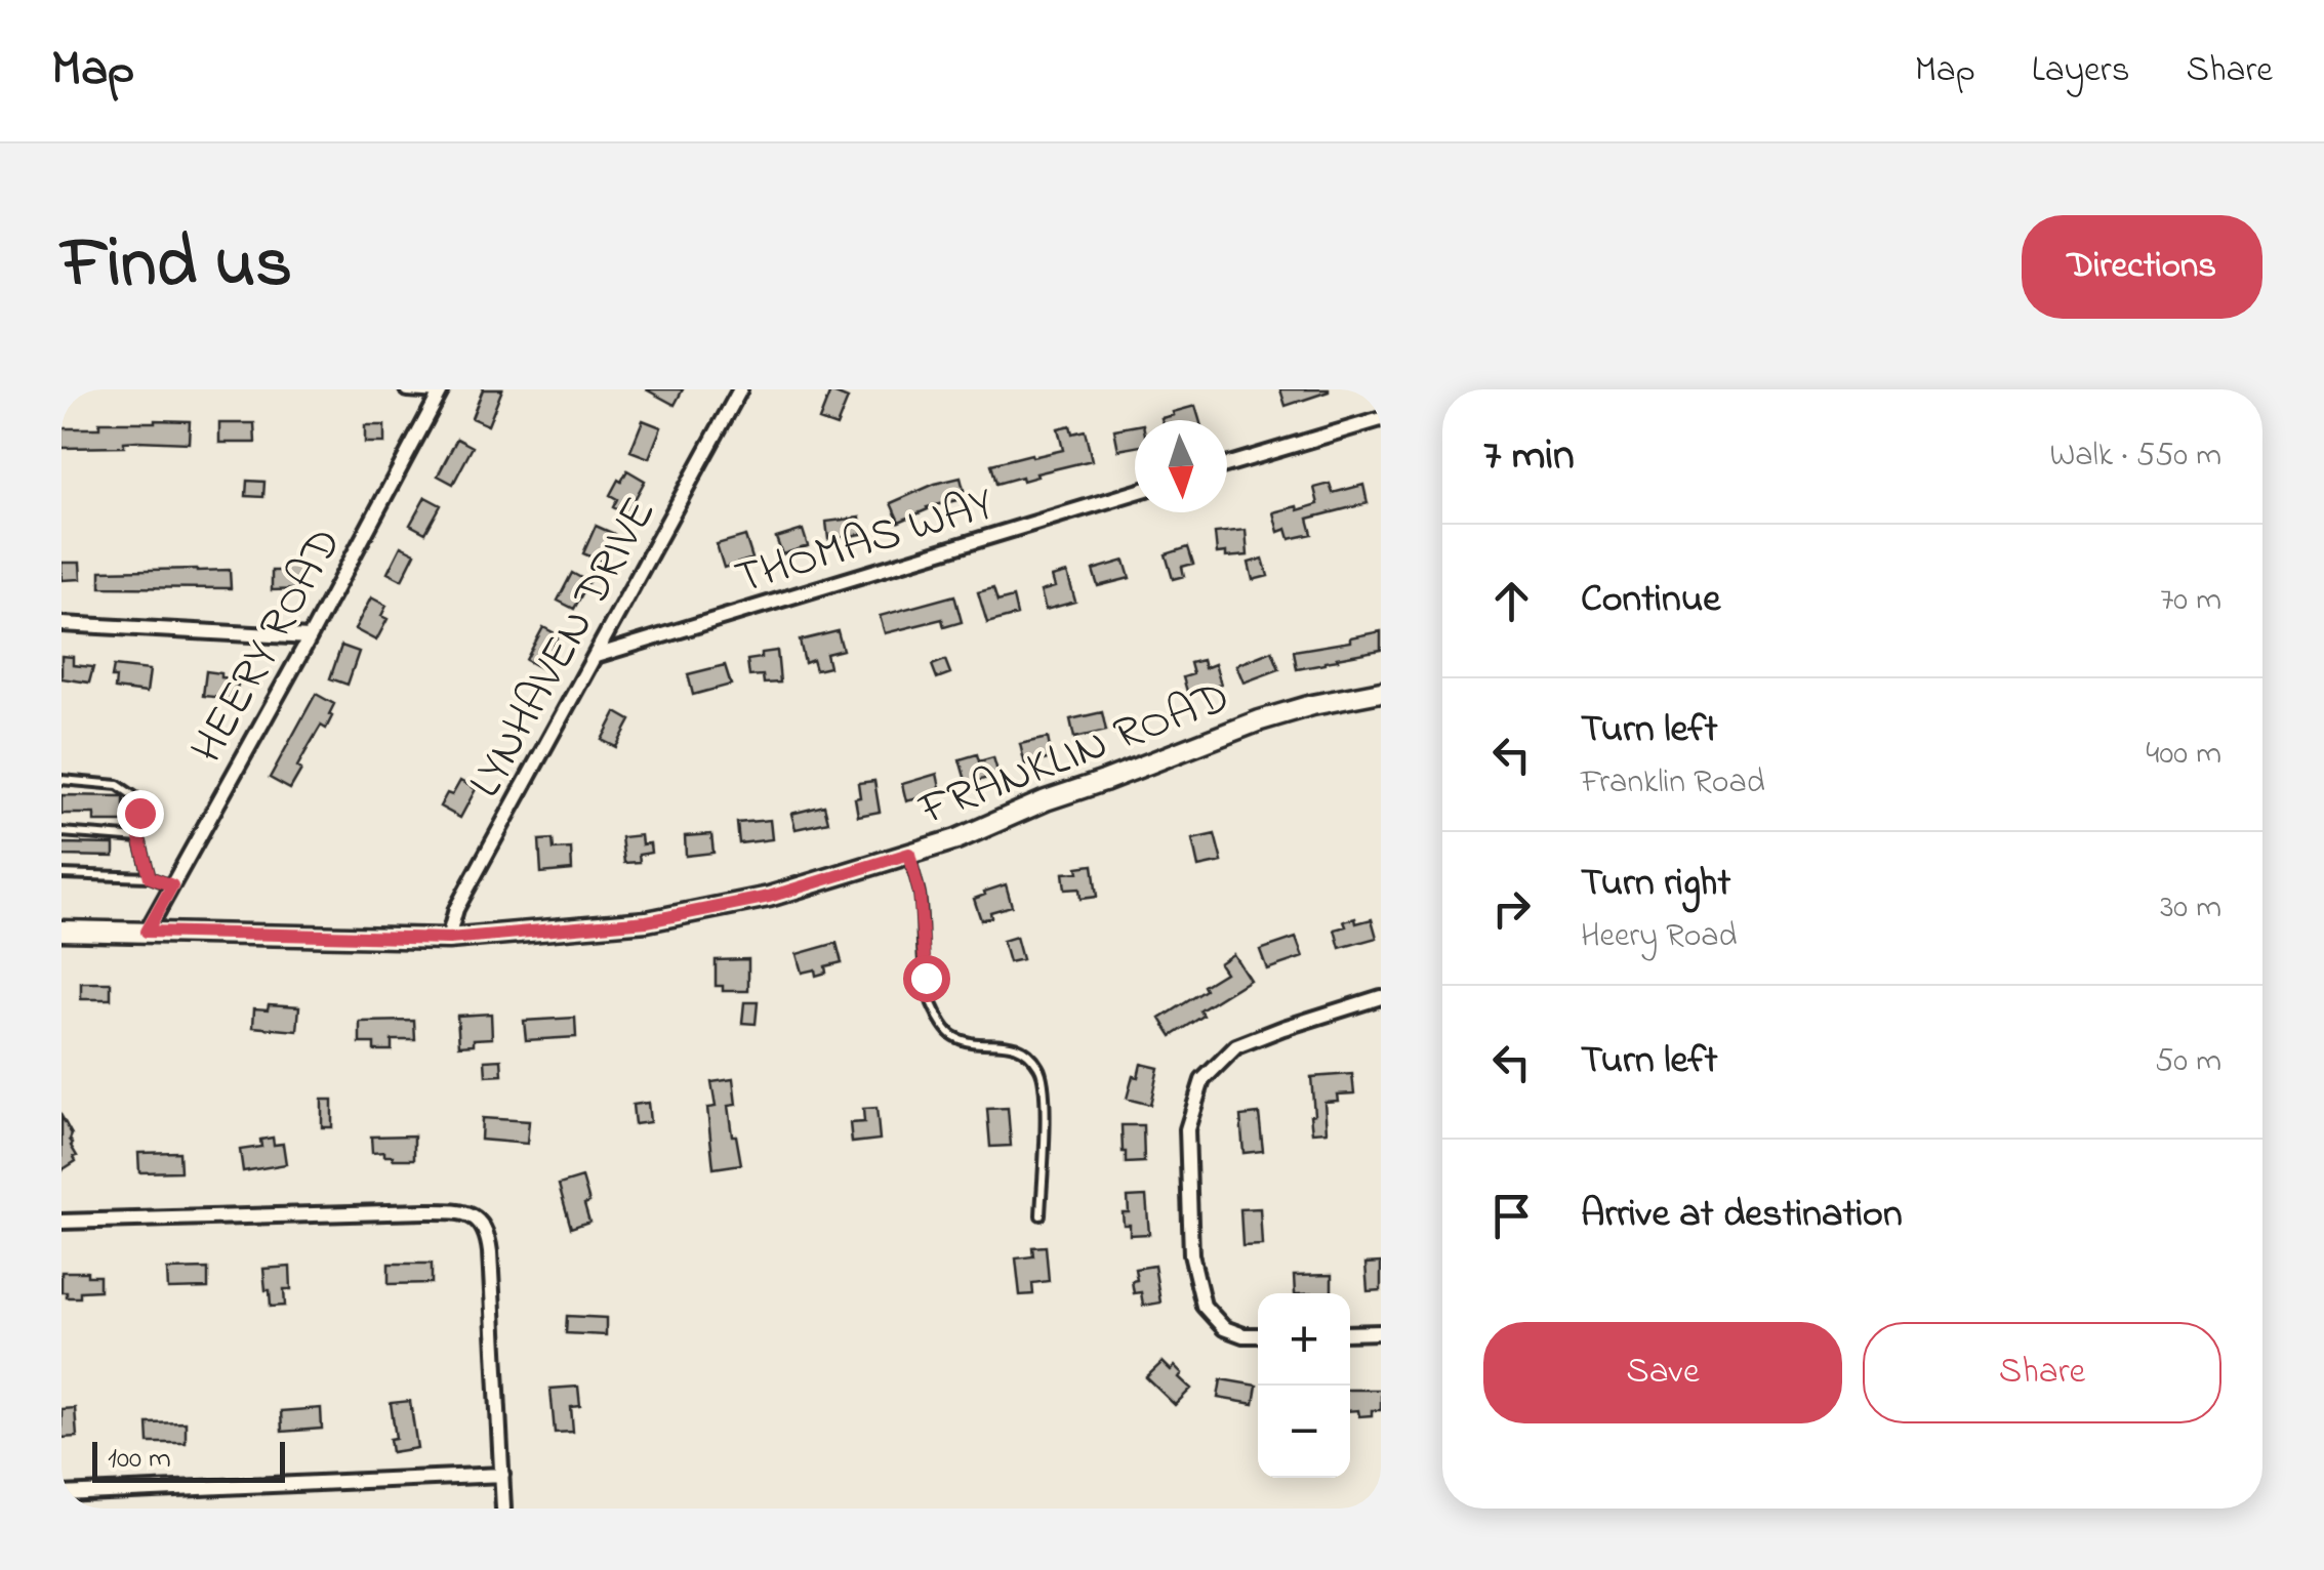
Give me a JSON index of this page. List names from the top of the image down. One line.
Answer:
{"streets":{"main road":["FRANKLIN ROAD"],"street":["THOMAS WAY","HEERY ROAD","LYNHAVEN DRIVE"]},"crossings":[["THOMAS WAY","LYNHAVEN DRIVE"],["HEERY ROAD","FRANKLIN ROAD"],["LYNHAVEN DRIVE","FRANKLIN ROAD"]],"scale_bar":"100 m","north":"bottom","page":{"header":"Map","nav":["Map","Layers","Share"],"title":"Find us","buttons":["Directions",["Save","Share"]],"heading":["7 min","Walk · 550 m"],"list":[["Continue","70 m"],["Turn left","Franklin Road","400 m"],["Turn right","Heery Road","30 m"],["Turn left","50 m"],"Arrive at destination"],"map_buttons":["+","−"],"scale":"100 m"}}
